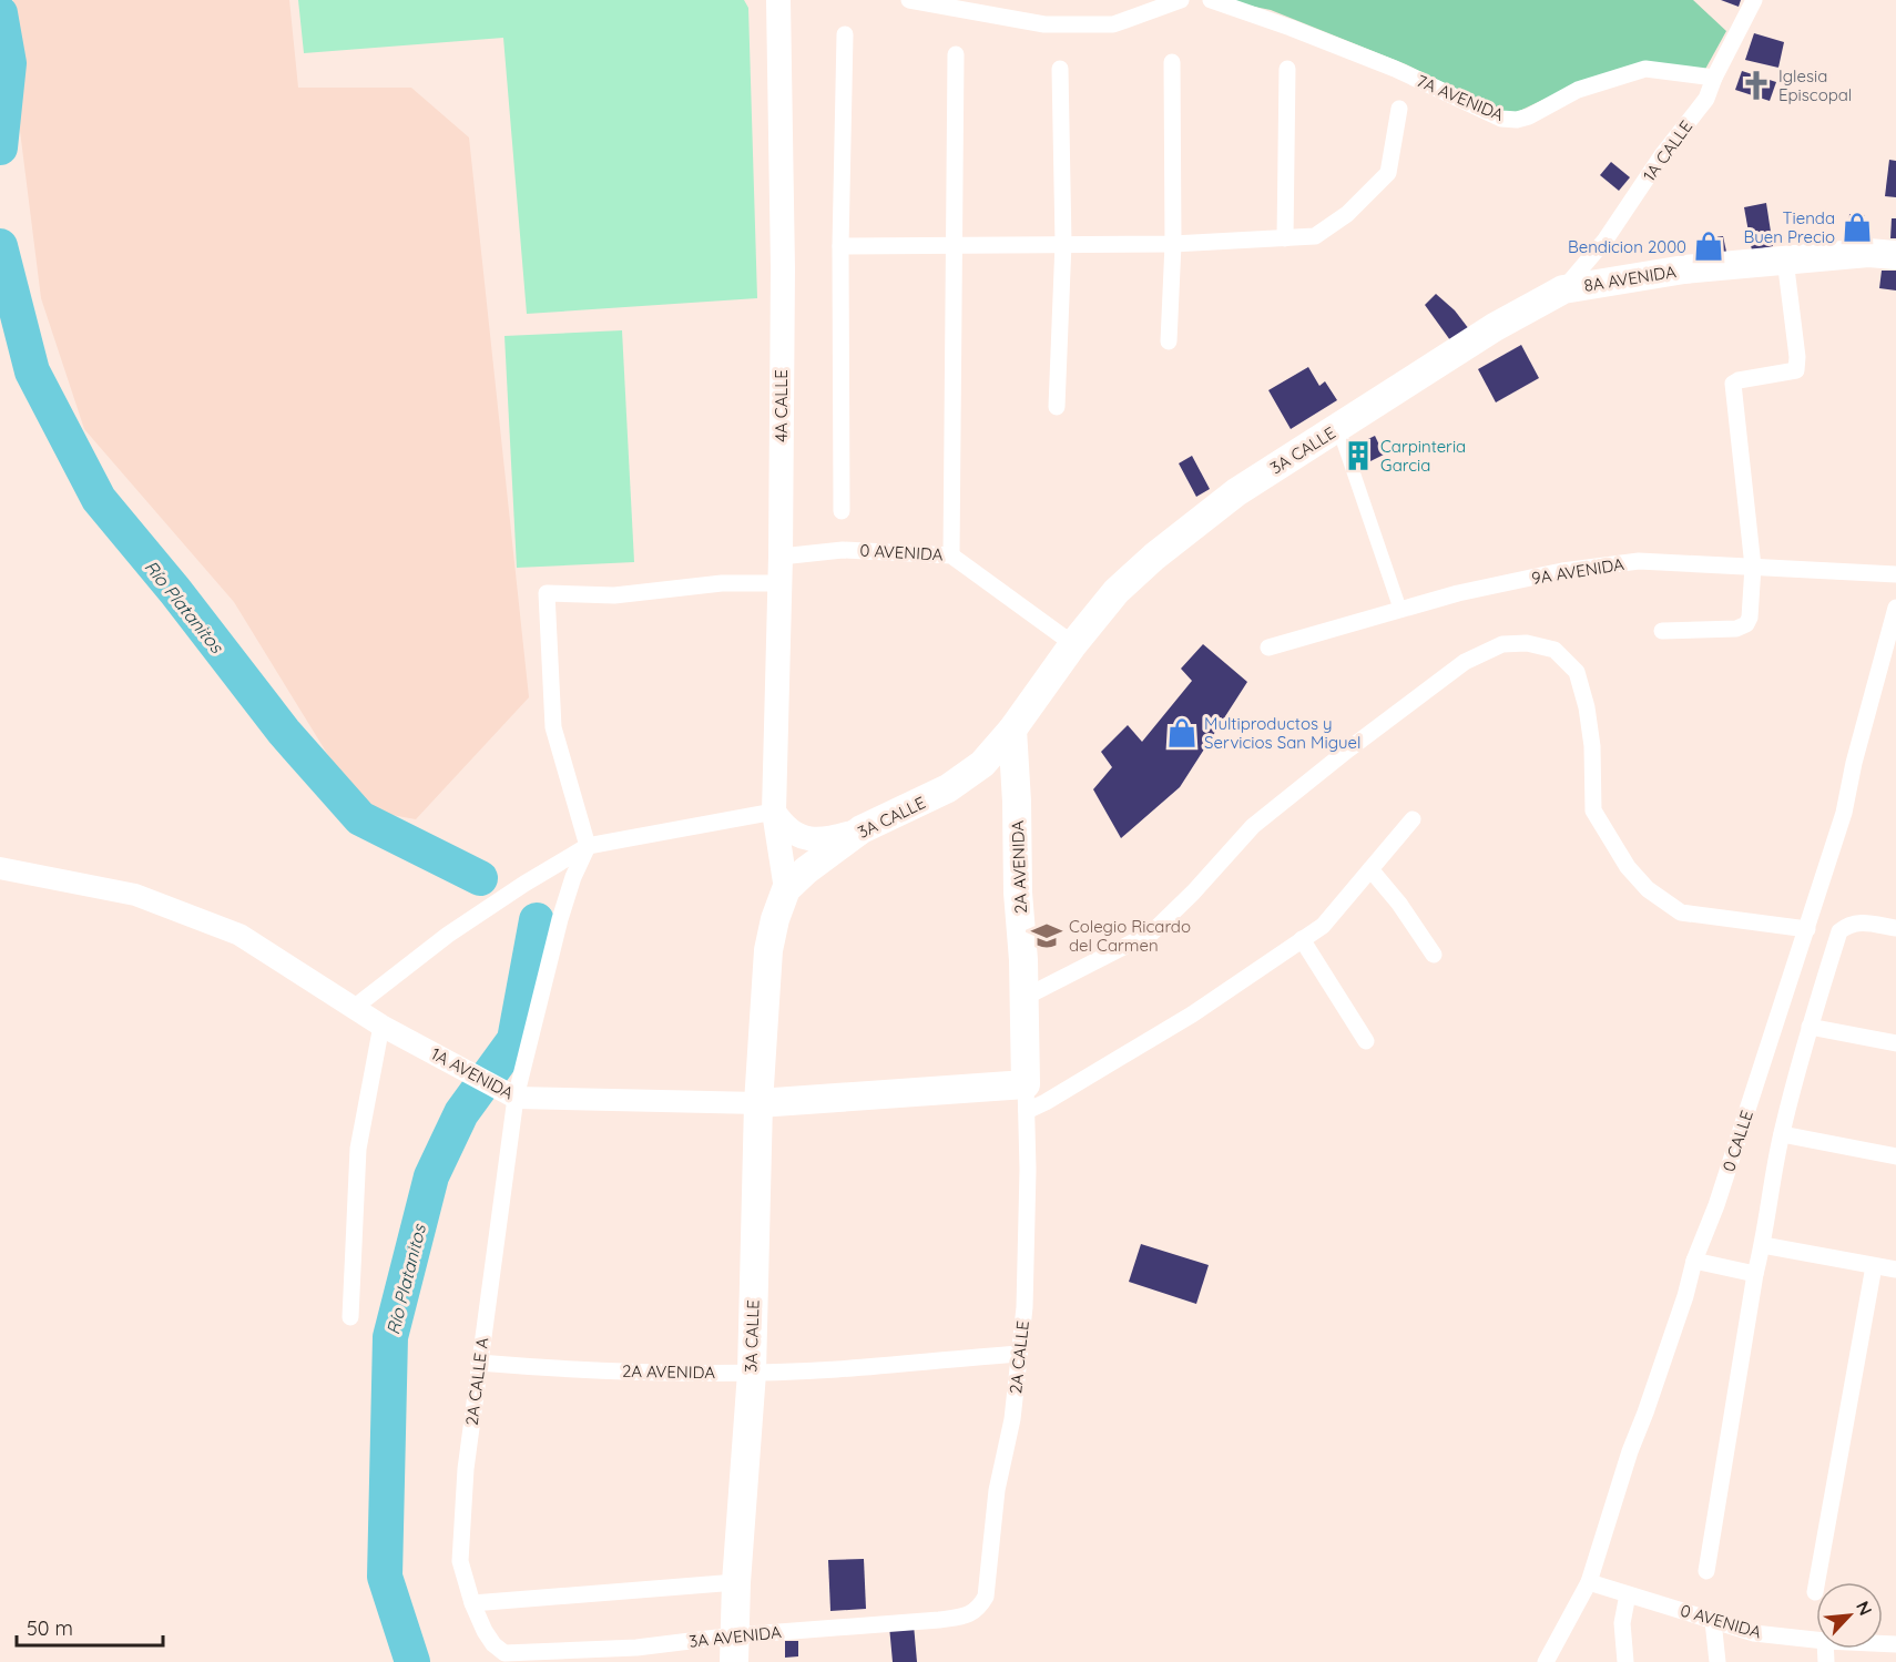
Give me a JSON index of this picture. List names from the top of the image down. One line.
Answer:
{"streets":{"main road":["8A AVENIDA","4A CALLE","3A CALLE","2A AVENIDA","1A AVENIDA"],"street":["7A AVENIDA","1A CALLE","0 AVENIDA","9A AVENIDA","0 CALLE","2A CALLE","2A CALLE A","3A AVENIDA"]},"crossings":[["7A AVENIDA","1A CALLE"],["1A CALLE","8A AVENIDA"],["1A CALLE","3A CALLE"],["8A AVENIDA","3A CALLE"],["4A CALLE","3A CALLE"],["4A CALLE","0 AVENIDA"],["3A CALLE","0 AVENIDA"],["3A CALLE","2A AVENIDA"],["3A CALLE","1A AVENIDA"],["3A CALLE","3A AVENIDA"],["0 AVENIDA","0 CALLE"],["2A AVENIDA","1A AVENIDA"],["2A AVENIDA","2A CALLE"],["2A AVENIDA","2A CALLE A"],["1A AVENIDA","2A CALLE"],["1A AVENIDA","2A CALLE A"],["2A CALLE","3A AVENIDA"],["2A CALLE A","3A AVENIDA"]],"water":["Río Platanitos"],"places":{"church":["Iglesia Episcopal"],"shop":["Tienda Buen Precio","Bendicion 2000","Multiproductos y Servicios San Miguel"],"building":["Carpinteria Garcia"],"school or university":["Colegio Ricardo del Carmen"]},"scale_bar":"50 m","north":"top right"}
